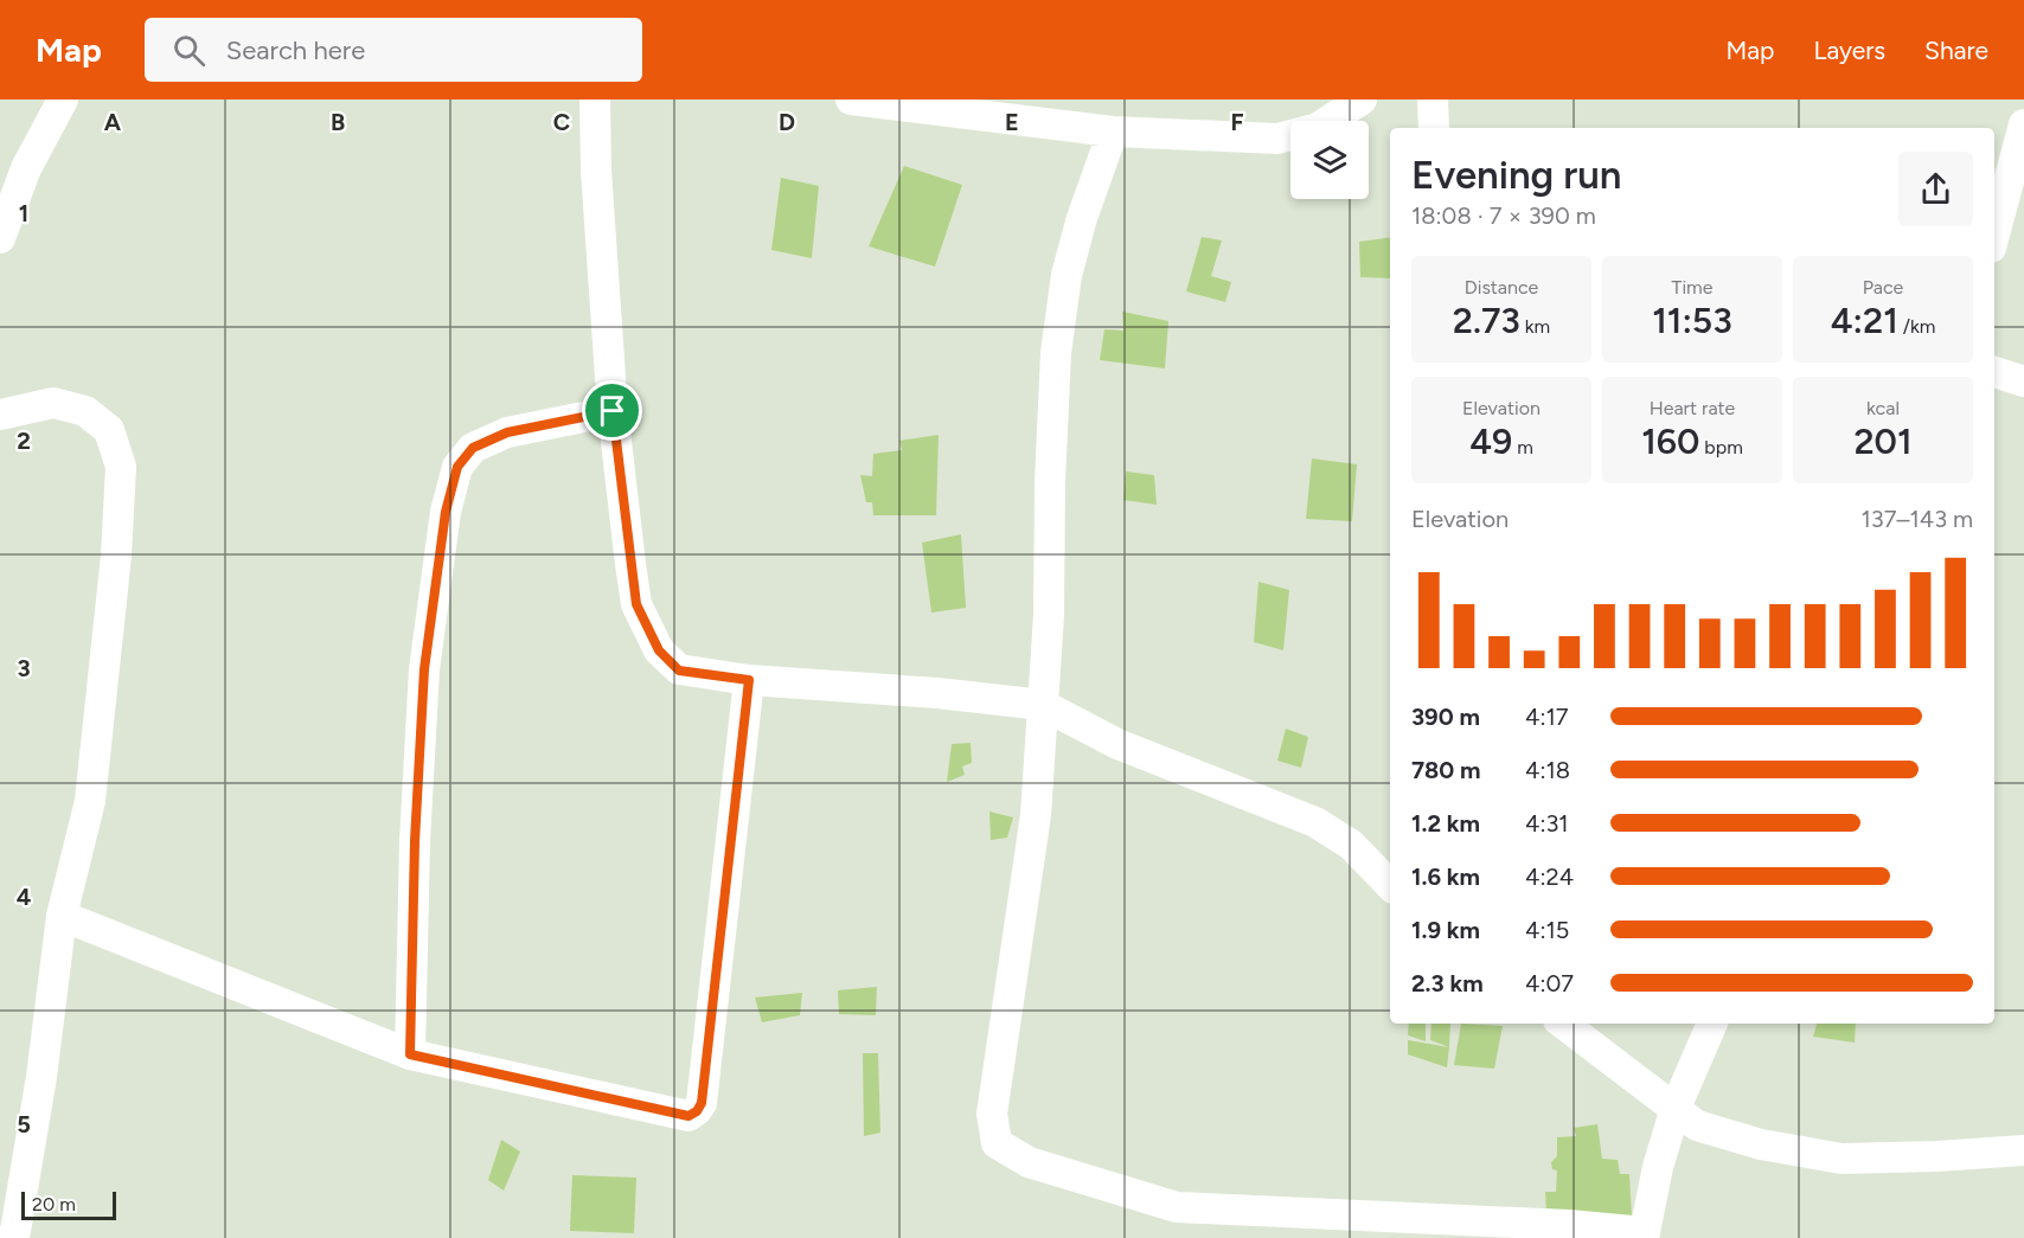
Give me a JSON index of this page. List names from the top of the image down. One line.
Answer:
{"scale_bar":"20 m","page":{"header":"Map","search":"Search here","nav":["Map","Layers","Share"],"heading":["Evening run","18:08 · 7 × 390 m"],"stats":[["Distance","2.73 km"],["Time","11:53"],["Pace","4:21 /km"],["Elevation","49 m"],["Heart rate","160 bpm"],["kcal","201"]],"chart":["Elevation","137–143 m"],"list":[{"name":"390 m","note":"4:17"},{"name":"780 m","note":"4:18"},{"name":"1.2 km","note":"4:31"},{"name":"1.6 km","note":"4:24"},{"name":"1.9 km","note":"4:15"},{"name":"2.3 km","note":"4:07"}],"scale":"20 m"},"grid":{"columns":["A","B","C","D","E","F"],"rows":["1","2","3","4","5"]}}
